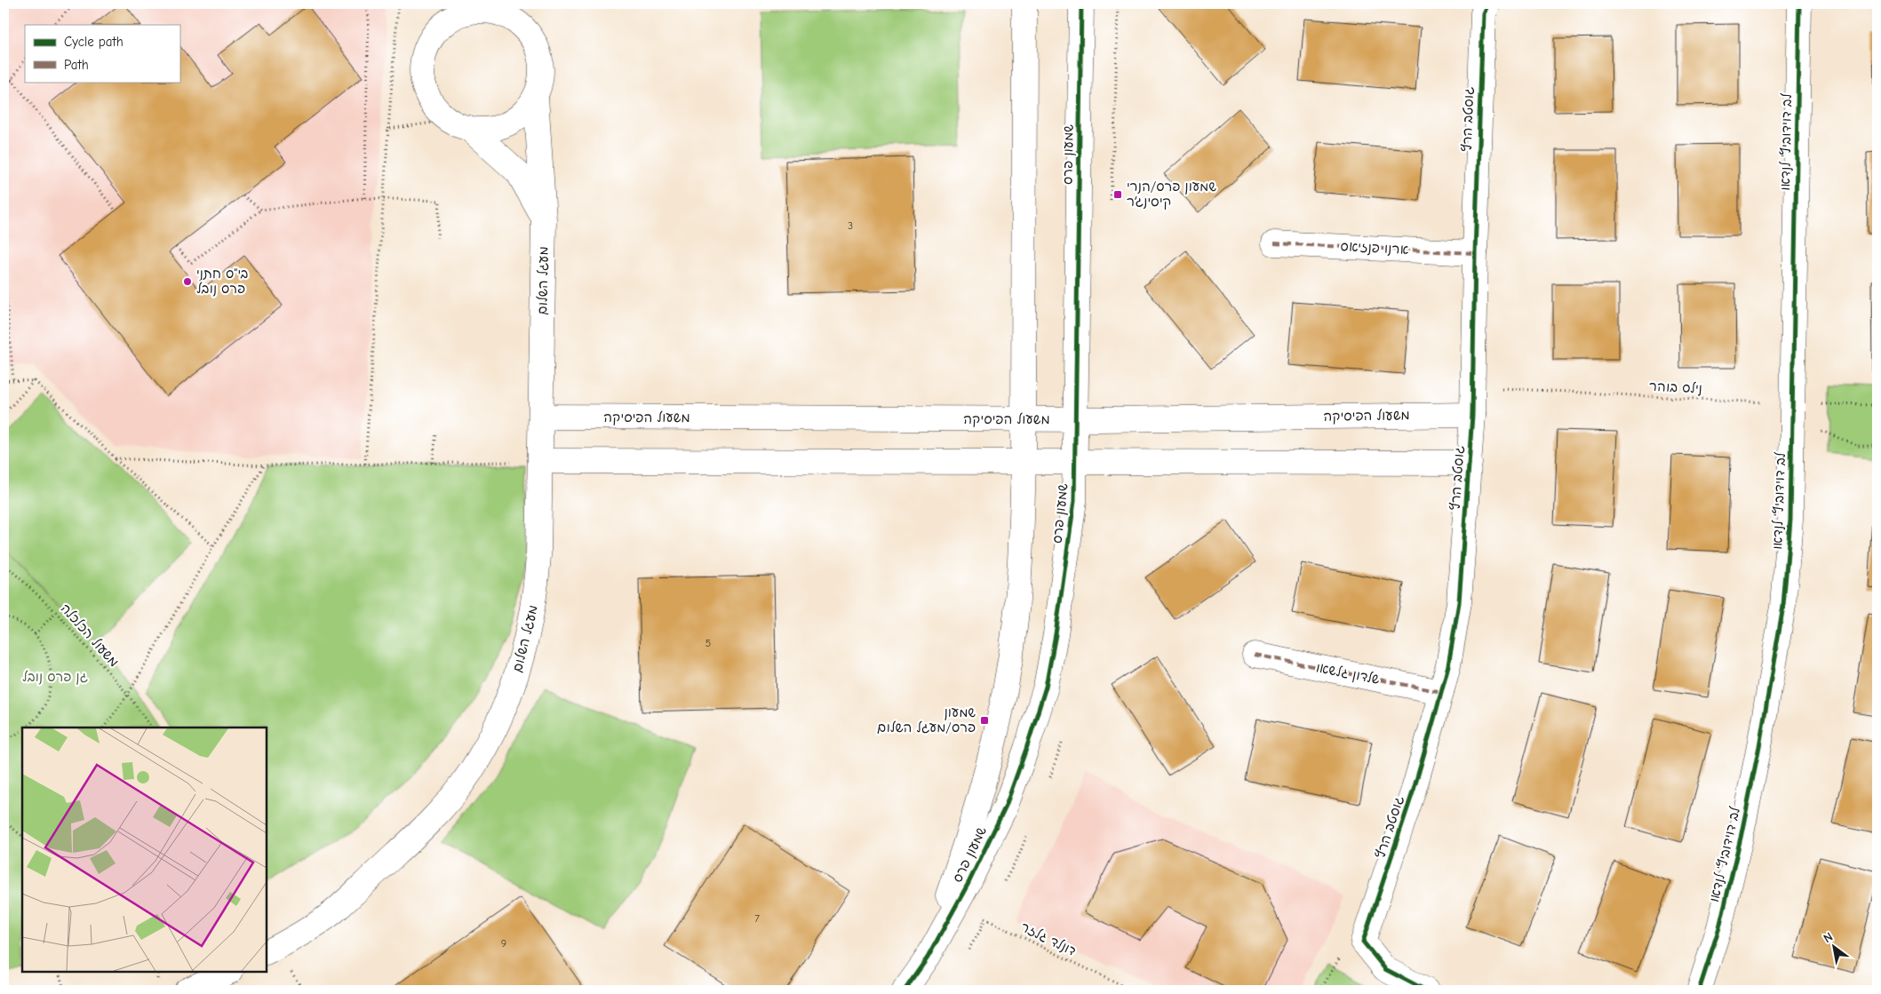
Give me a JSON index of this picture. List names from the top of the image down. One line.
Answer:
{"streets":{"street":["גוסטב הרץ","לב דוידוביץ' לנדאו","שמעון פרס","ארנו פנזיאס","מעגל השלום","משעול הפיסיקה","שלדון גלשאו"],"path":["נילס בוהר","משעול הכלכלה","דונלד גלזר"]},"crossings":[["גוסטב הרץ","ארנו פנזיאס"],["גוסטב הרץ","נילס בוהר"],["גוסטב הרץ","משעול הפיסיקה"],["גוסטב הרץ","שלדון גלשאו"],["לב דוידוביץ' לנדאו","נילס בוהר"],["שמעון פרס","משעול הפיסיקה"],["שמעון פרס","דונלד גלזר"],["מעגל השלום","משעול הפיסיקה"]],"parks":["גן פרס נובל"],"places":{"transit":["שמעון פרס/הנרי קיסינג׳ר","שמעון פרס/מעגל השלום"],"other":["בי\"ס חתני פרס נובל"]},"house_numbers":["3","5","7","9"],"legend":["Cycle path","Path"],"north":"top left"}
